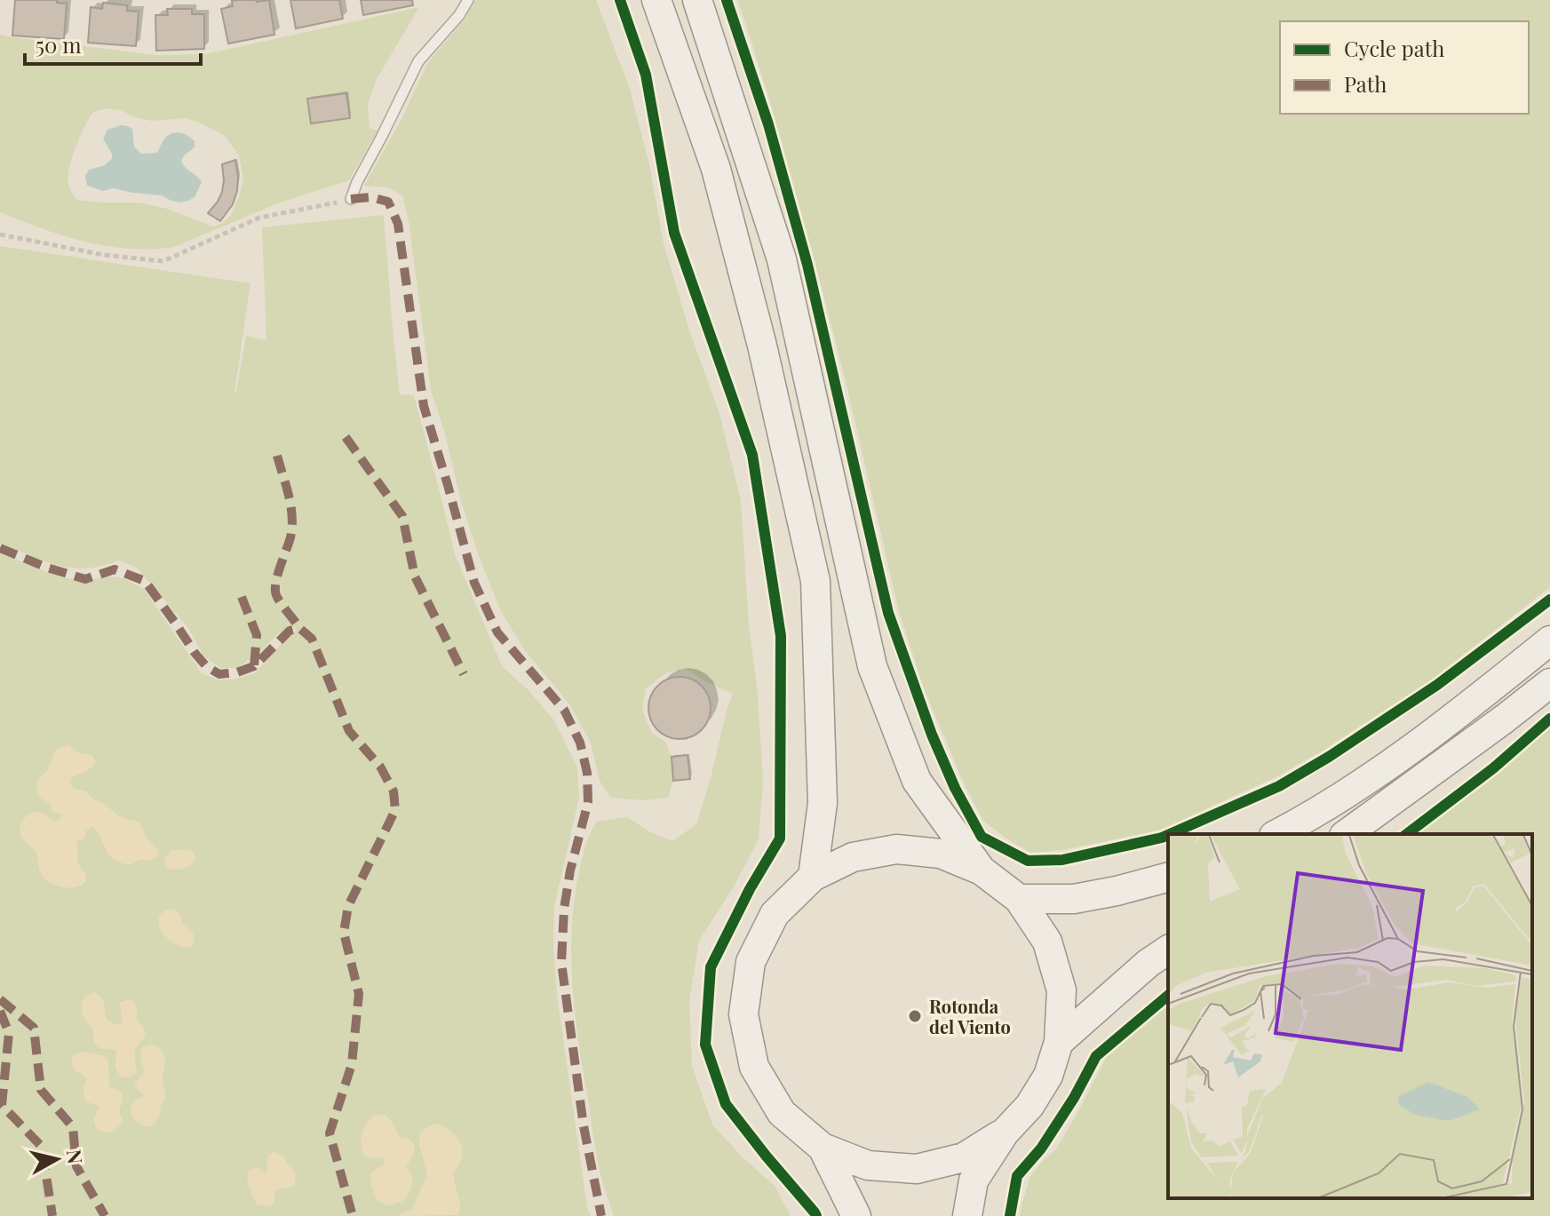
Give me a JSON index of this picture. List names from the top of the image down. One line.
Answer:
{"places":["Rotonda del Viento"],"legend":["Cycle path","Path"],"scale_bar":"50 m","north":"right"}
